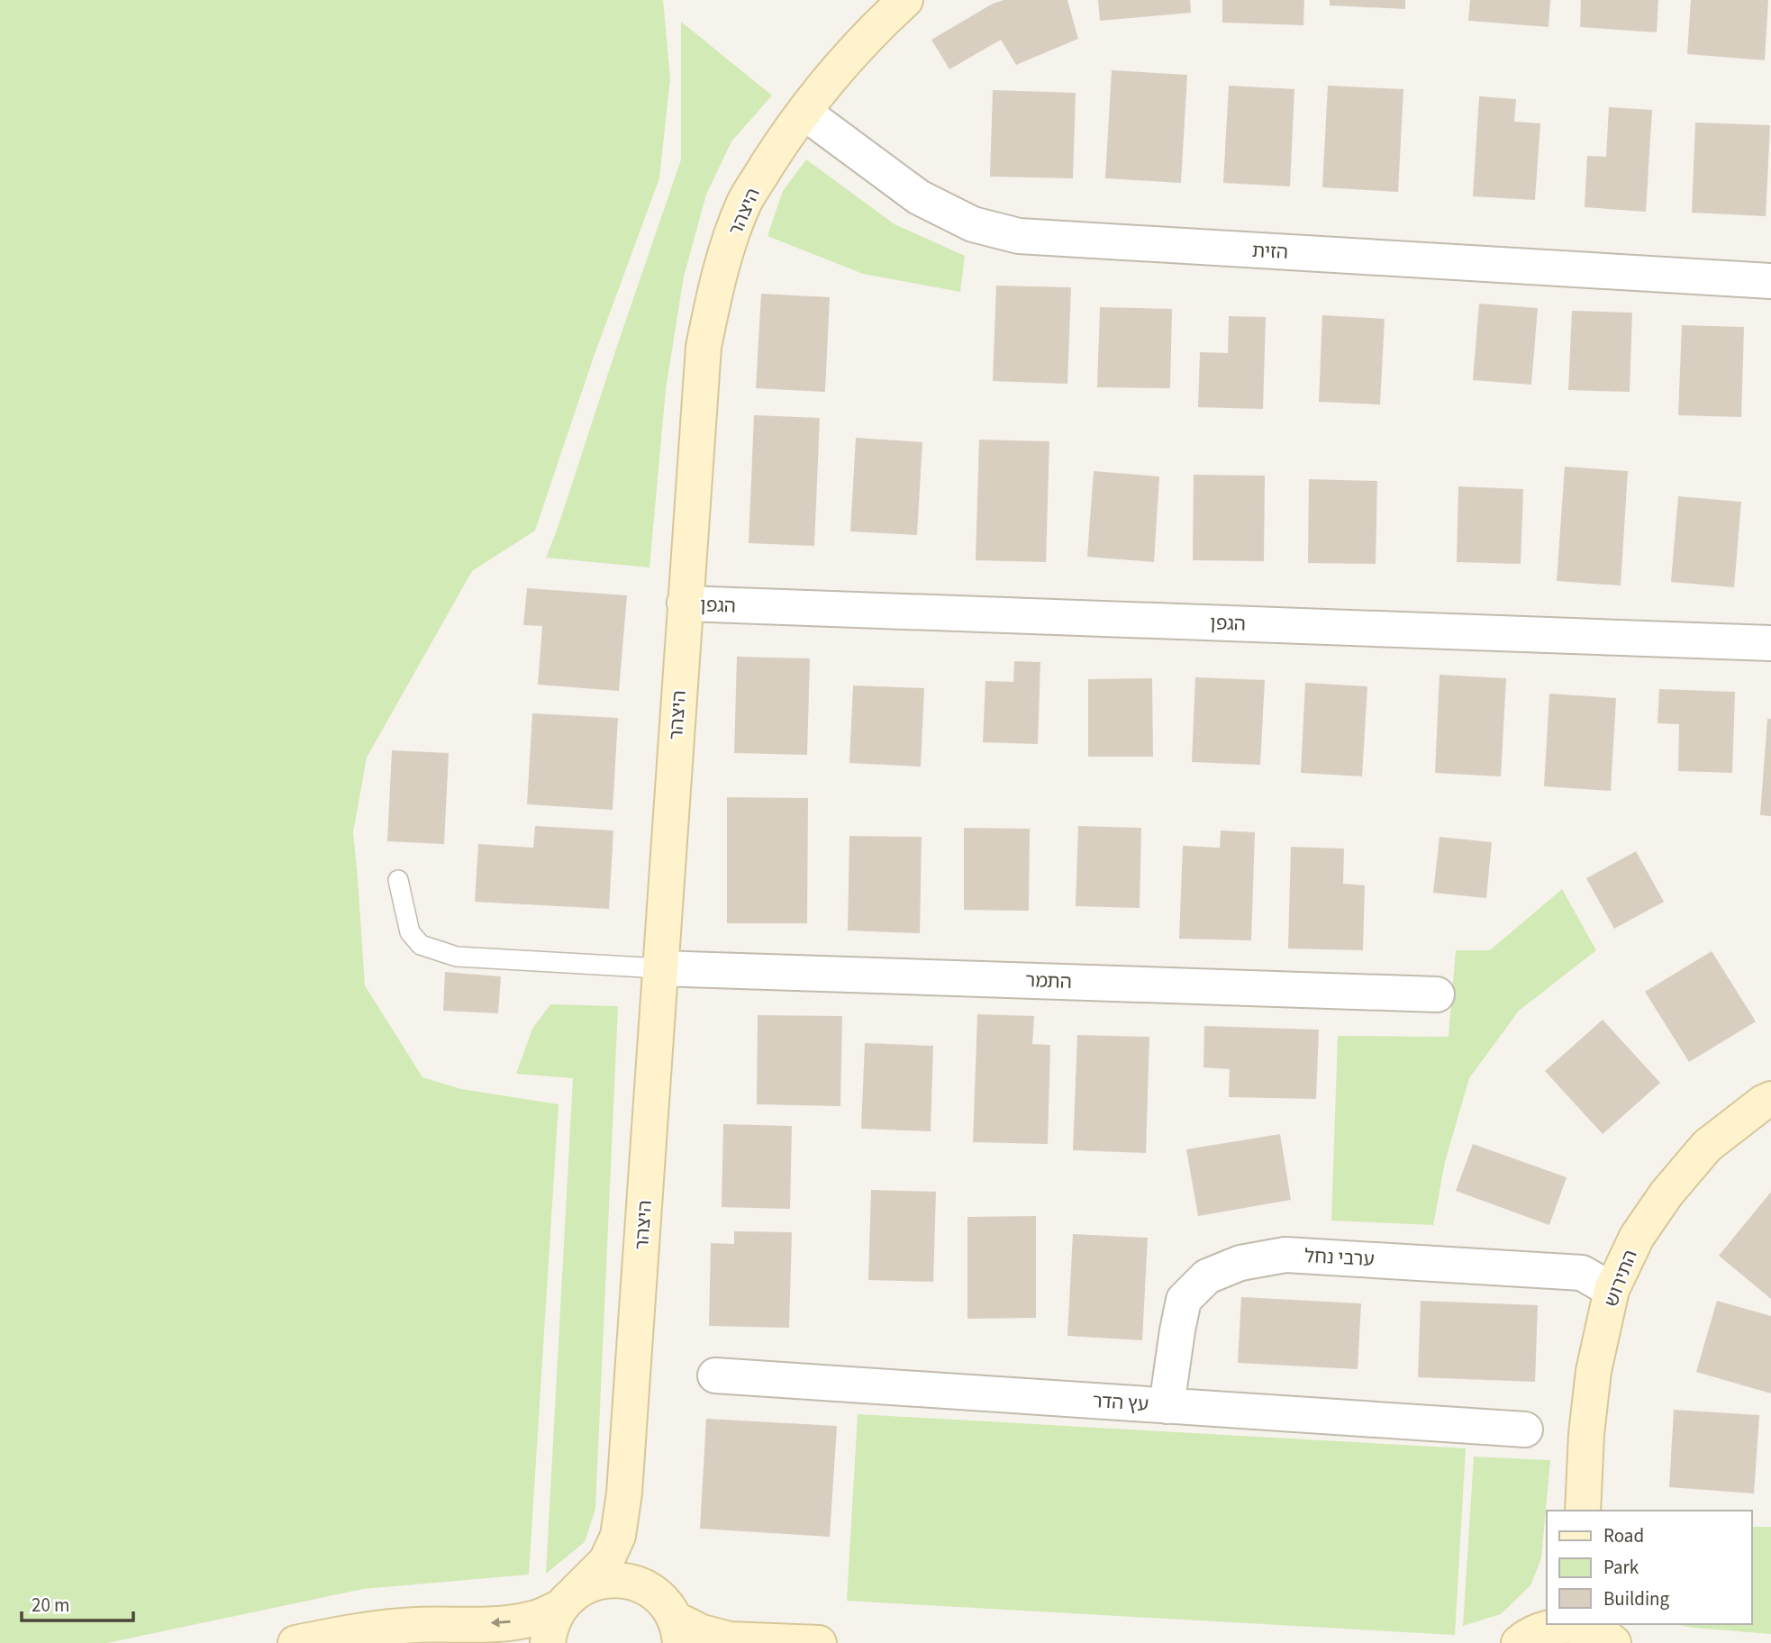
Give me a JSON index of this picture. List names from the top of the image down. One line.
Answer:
{"streets":{"street":["היצהר","הזית","הגפן","התמר","ערבי נחל","התירוש","עץ הדר"]},"crossings":[["היצהר","הזית"],["היצהר","הגפן"],["היצהר","התמר"],["ערבי נחל","התירוש"],["ערבי נחל","עץ הדר"]],"legend":["Road","Park","Building"],"scale_bar":"20 m"}
